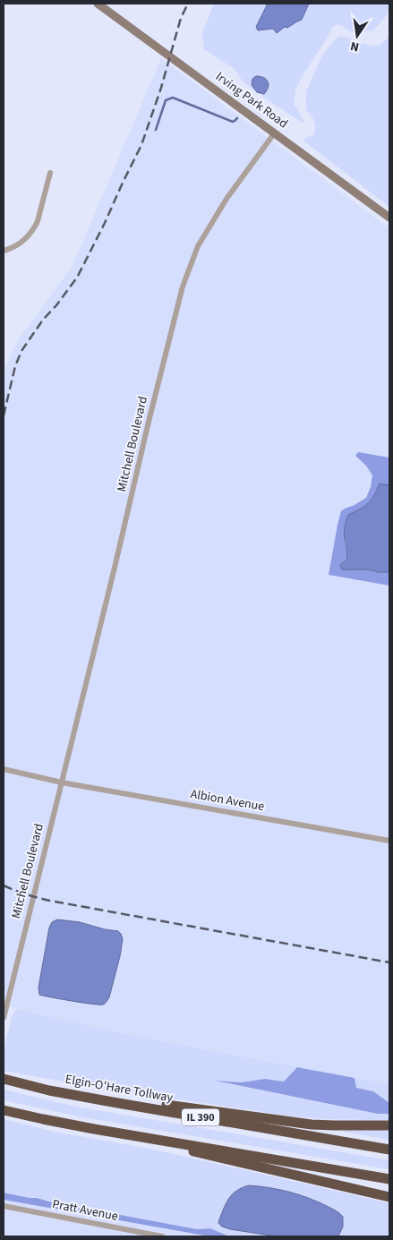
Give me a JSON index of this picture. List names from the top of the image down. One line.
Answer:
{"streets":{"highway":["Elgin-O'Hare Tollway","IL 390"],"main road":["Irving Park Road"],"street":["Mitchell Boulevard","Albion Avenue","Pratt Avenue"]},"crossings":[["Irving Park Road","Mitchell Boulevard"],["Mitchell Boulevard","Albion Avenue"]],"north":"bottom"}
